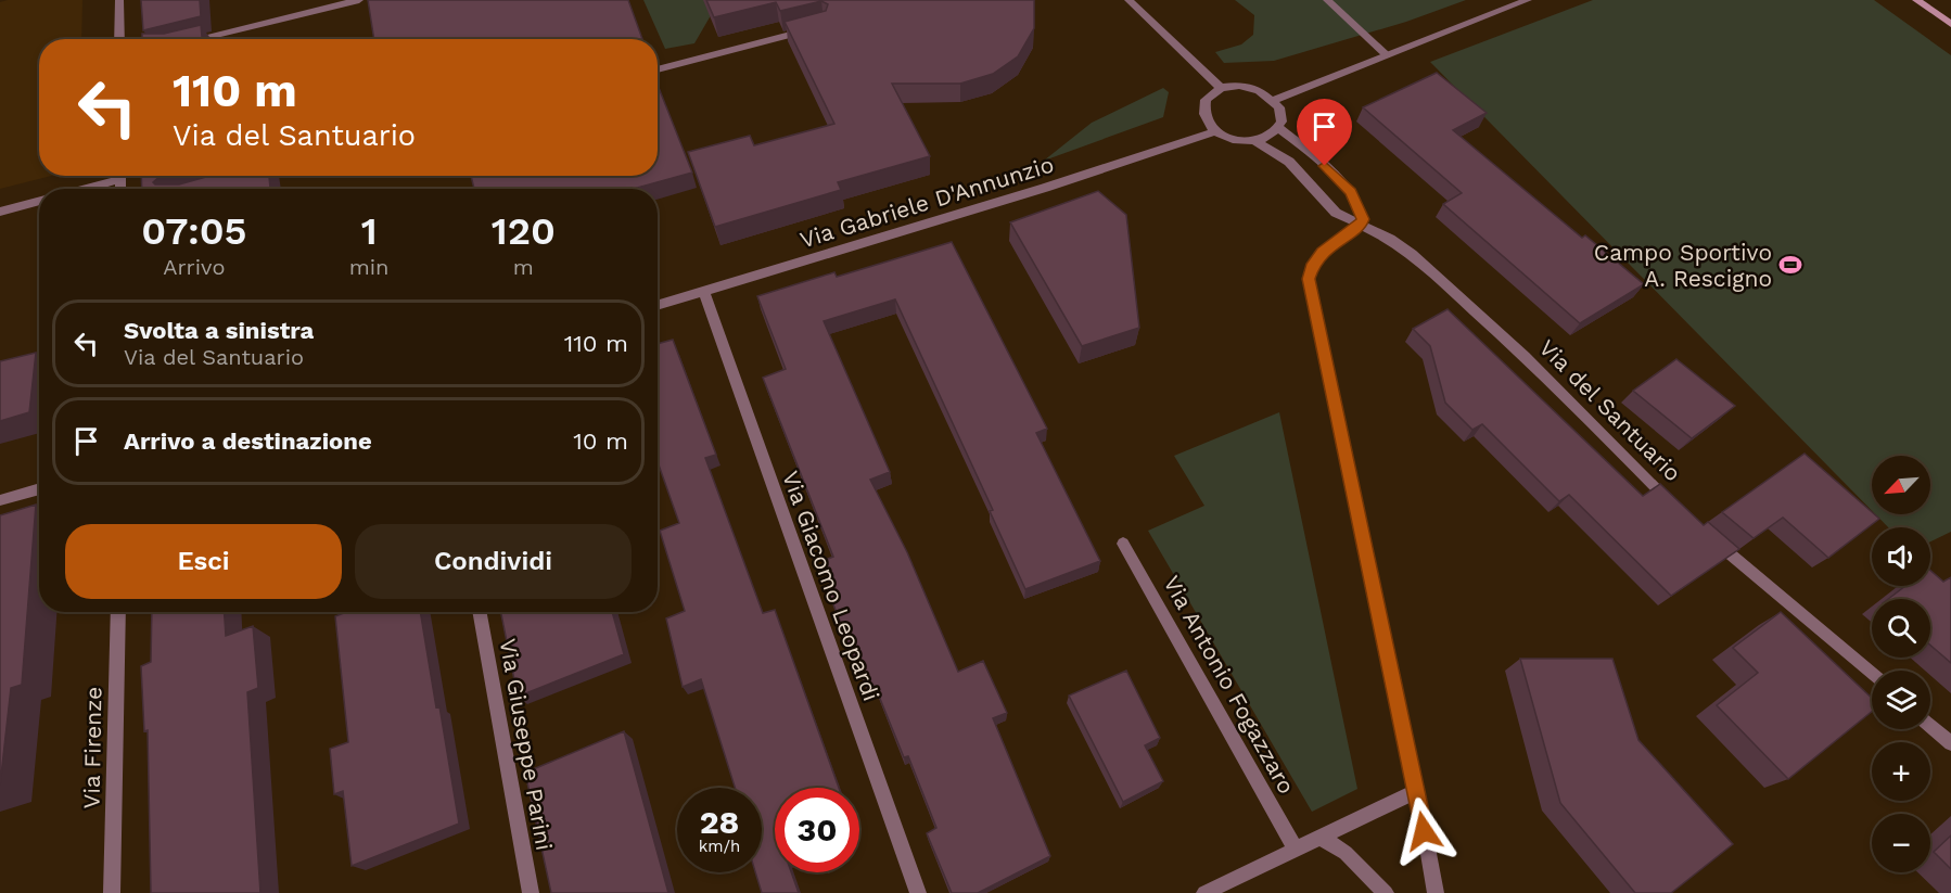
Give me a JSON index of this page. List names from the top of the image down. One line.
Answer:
{"streets":{"street":["Via Gabriele D'Annunzio","Via del Santuario","Via Giacomo Leopardi","Via Antonio Fogazzaro","Via Giuseppe Parini","Via Firenze"]},"crossings":[["Via Gabriele D'Annunzio","Via del Santuario"],["Via Gabriele D'Annunzio","Via Giacomo Leopardi"]],"places":{"sports":["Campo Sportivo A. Rescigno"]},"north":"bottom left","page":{"turn":["110 m","Via del Santuario"],"eta":["07:05","Arrivo","1","min","120","m"],"list":[{"name":"Svolta a sinistra","note":"Via del Santuario","value":"110 m"},{"name":"Arrivo a destinazione","value":"10 m"}],"map_buttons":["+","−"],"buttons":["Esci","Condividi"],"speed":"28 km/h","limit":"30"}}
